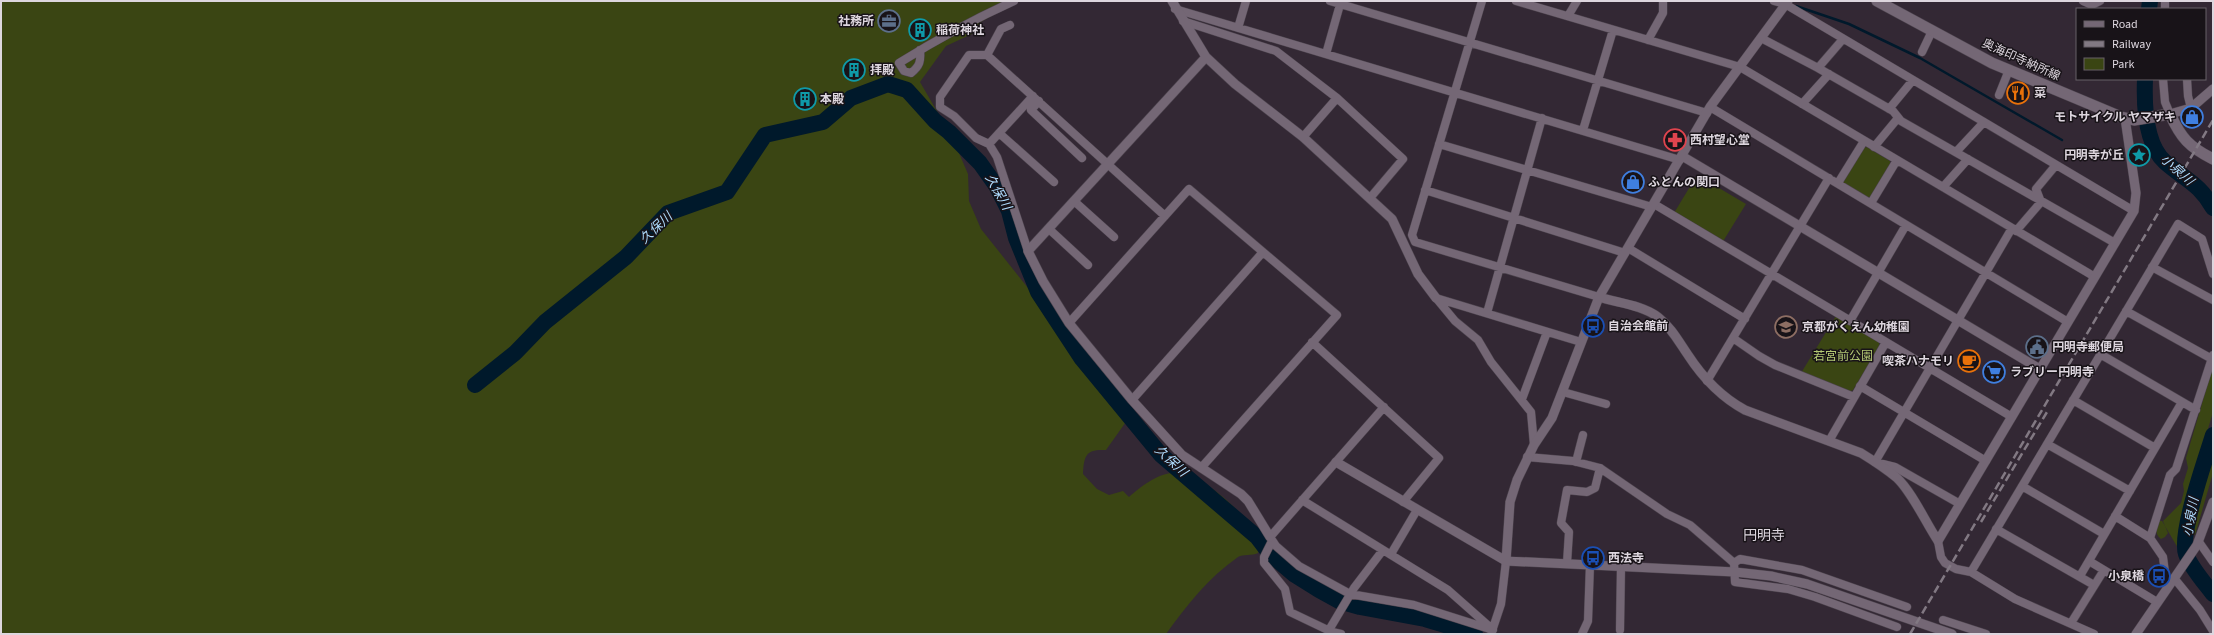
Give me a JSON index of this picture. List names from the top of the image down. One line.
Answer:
{"streets":{"main road":["奥海印寺納所線"]},"districts":["円明寺"],"water":["小泉川","久保川"],"parks":["若宮前公園"],"places":{"office":["社務所"],"building":["稲荷神社","拝殿","本殿"],"restaurant":["菜"],"shop":["モトサイクル ヤマザキ","ふとんの関口"],"pharmacy":["西村望心堂"],"place":["円明寺が丘"],"bus stop":["自治会館前","西法寺","小泉橋"],"school or university":["京都がくえん幼稚園"],"public building":["円明寺郵便局"],"cafe":["喫茶ハナモリ"],"supermarket":["ラブリー円明寺"]},"legend":["Road","Railway","Park"]}
